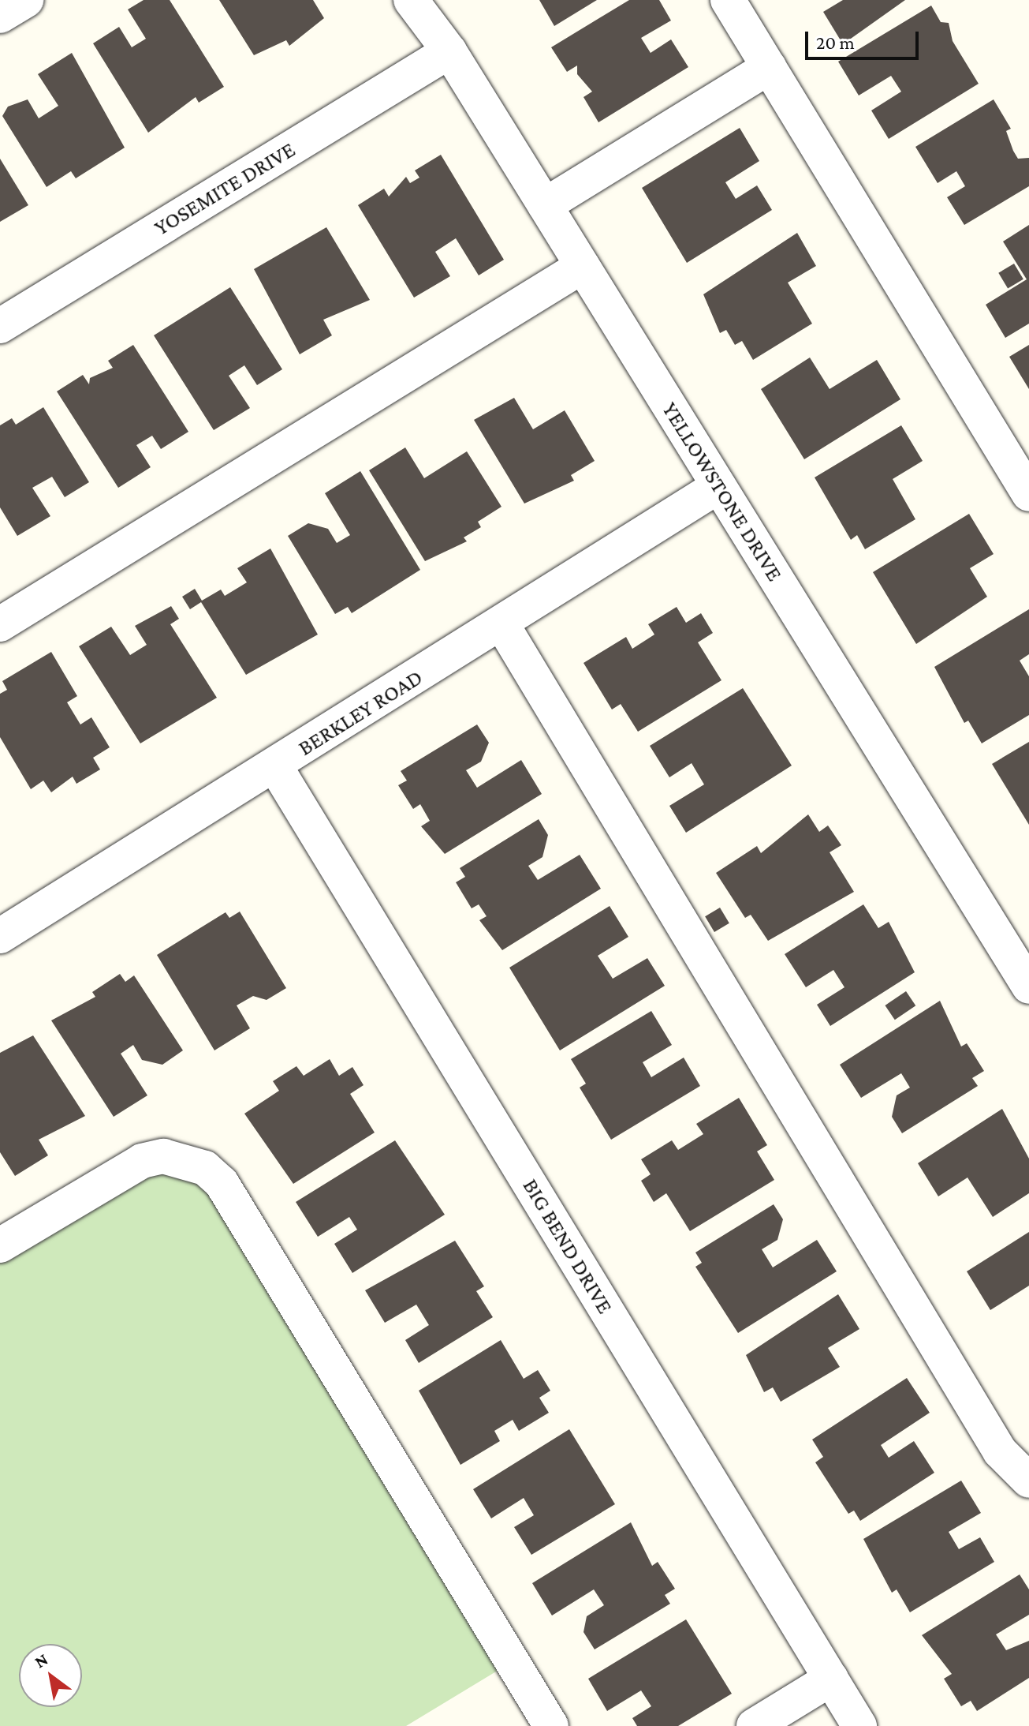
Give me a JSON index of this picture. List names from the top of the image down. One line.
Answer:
{"streets":{"street":["YOSEMITE DRIVE","YELLOWSTONE DRIVE","BERKLEY ROAD","BIG BEND DRIVE"]},"crossings":[["YOSEMITE DRIVE","YELLOWSTONE DRIVE"],["YELLOWSTONE DRIVE","BERKLEY ROAD"],["BERKLEY ROAD","BIG BEND DRIVE"]],"scale_bar":"20 m","north":"top left"}
